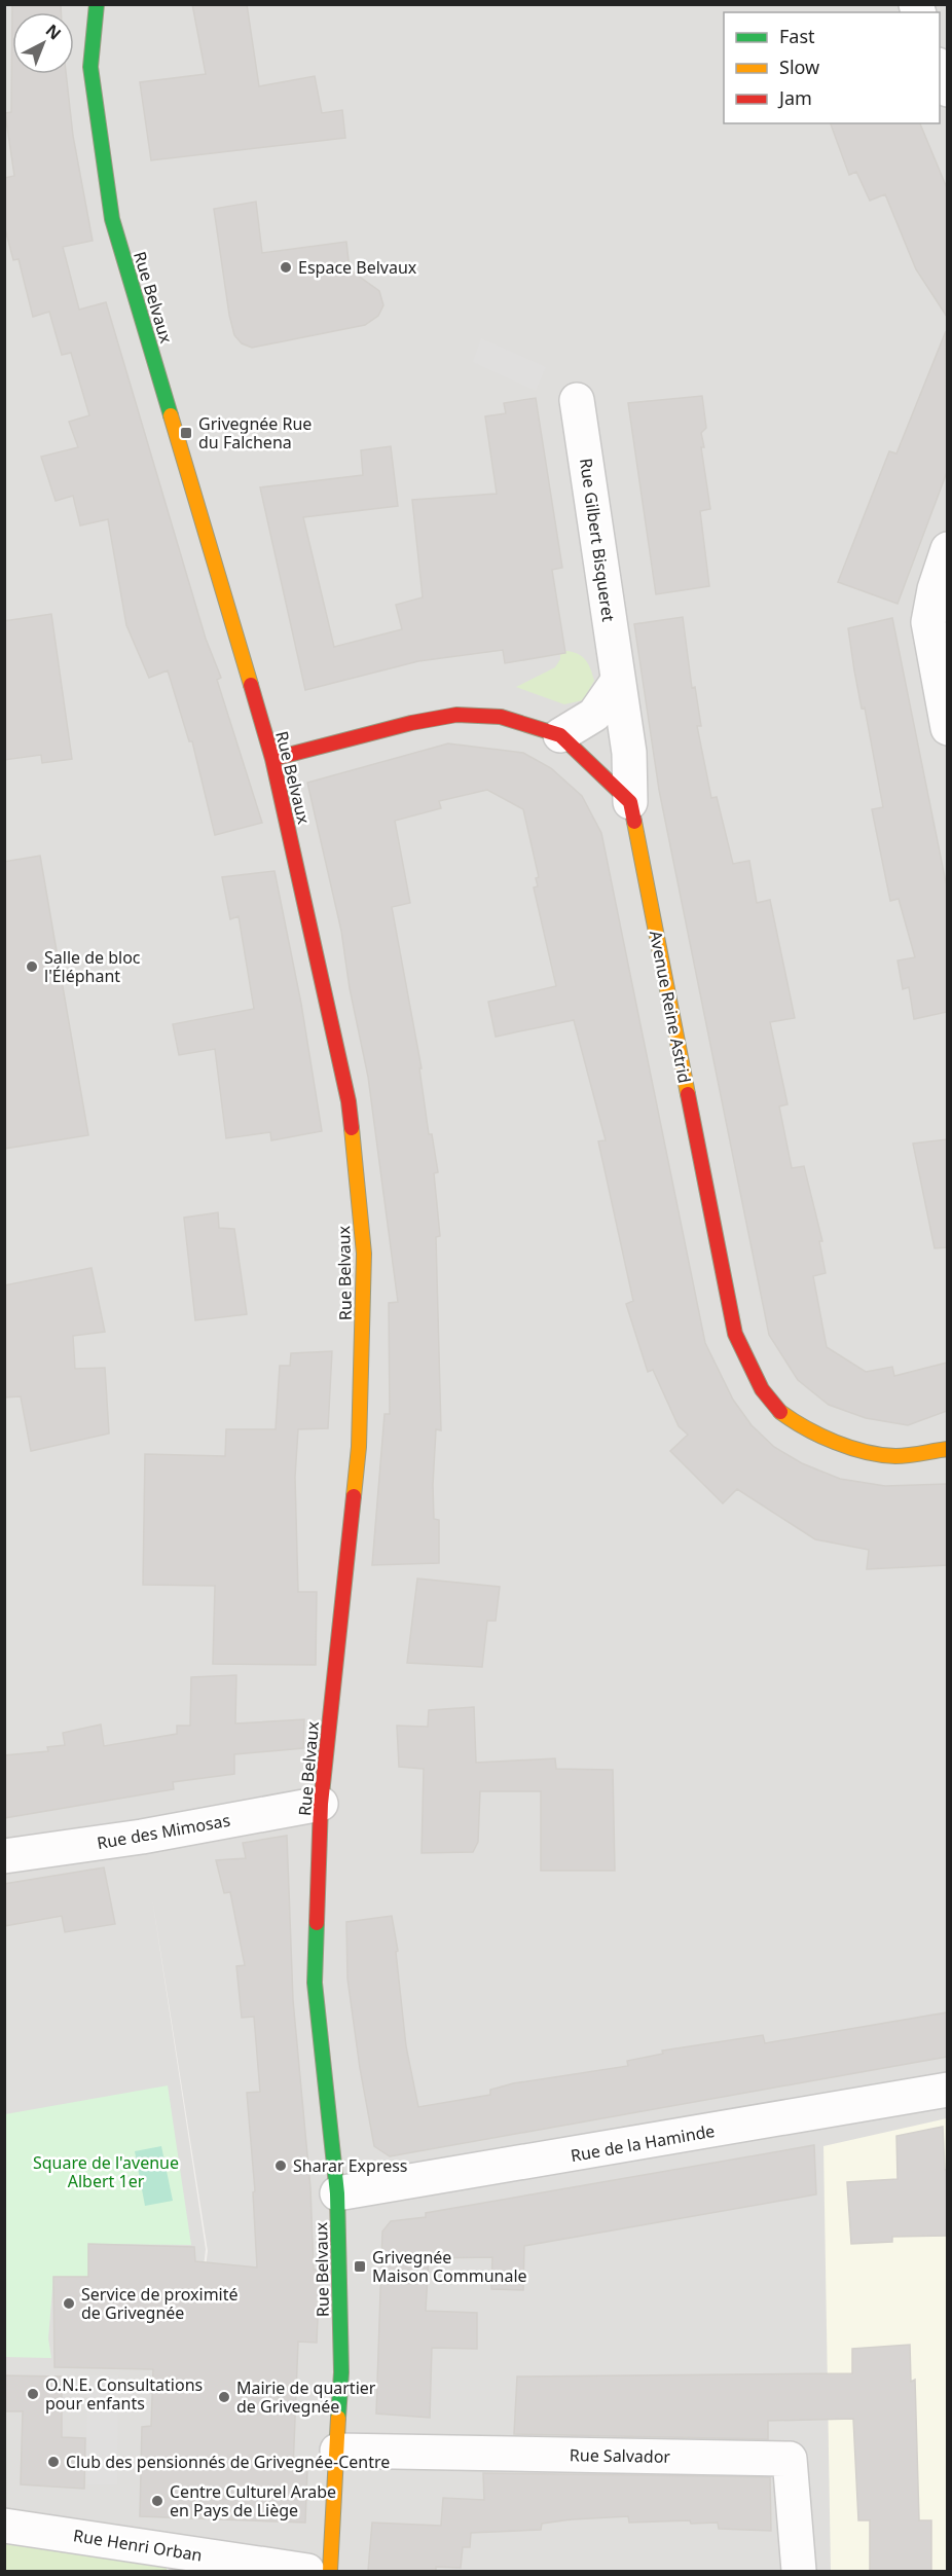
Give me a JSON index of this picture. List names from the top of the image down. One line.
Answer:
{"streets":{"street":["Rue Belvaux","Rue Gilbert Bisqueret","Avenue Reine Astrid","Rue des Mimosas","Rue de la Haminde","Rue Salvador","Rue Henri Orban"]},"crossings":[["Rue Belvaux","Rue des Mimosas"],["Rue Belvaux","Rue de la Haminde"],["Rue Belvaux","Rue Salvador"],["Rue Gilbert Bisqueret","Avenue Reine Astrid"]],"parks":["Square de l'avenue Albert 1er"],"places":{"other":["Espace Belvaux","Salle de bloc l'Éléphant","Sharar Express","Service de proximité de Grivegnée","O.N.E. Consultations pour enfants","Mairie de quartier de Grivegnée","Club des pensionnés de Grivegnée-Centre","Centre Culturel Arabe en Pays de Liège"],"transit":["Grivegnée Rue du Falchena","Grivegnée Maison Communale"]},"legend":["Fast","Slow","Jam"],"north":"top right"}
